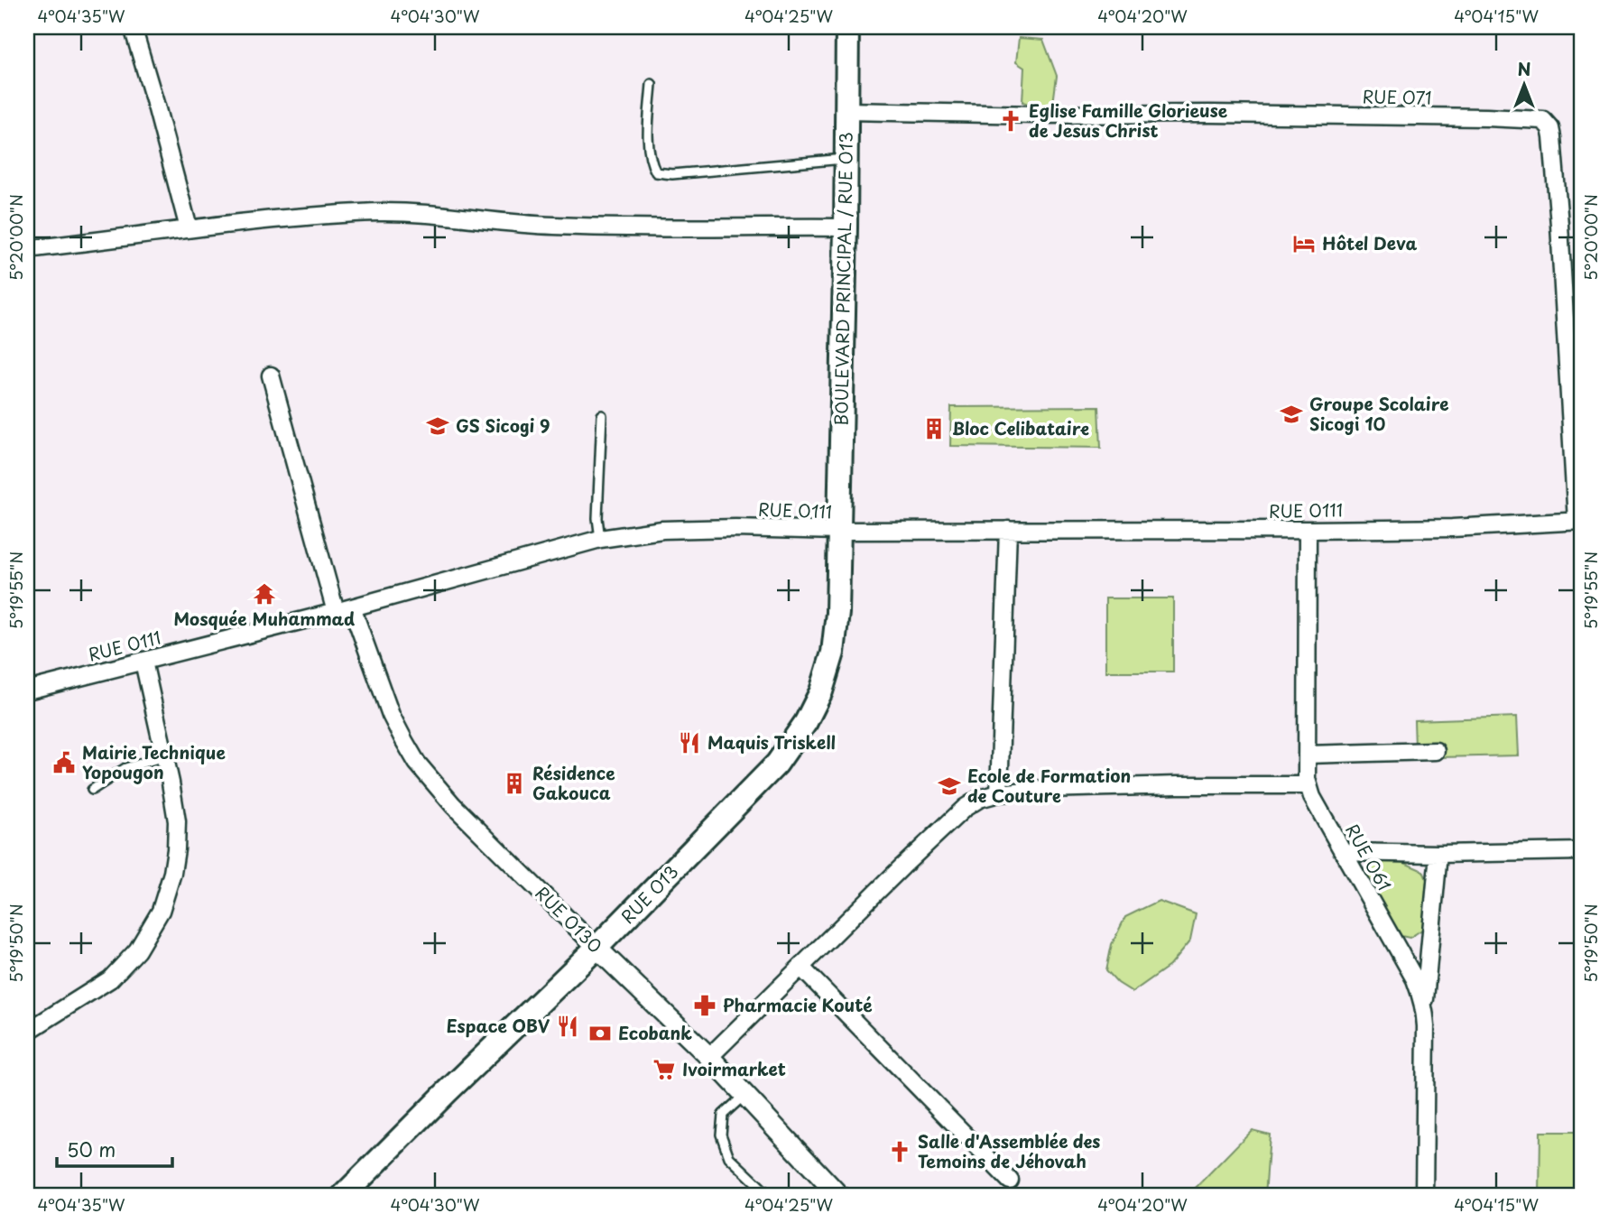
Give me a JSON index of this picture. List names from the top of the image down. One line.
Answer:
{"streets":{"main road":["BOULEVARD PRINCIPAL / RUE O13","RUE O13"],"street":["RUE O71","RUE O111","RUE O61","RUE O130"]},"crossings":[["RUE O71","BOULEVARD PRINCIPAL / RUE O13"],["RUE O71","RUE O111"],["BOULEVARD PRINCIPAL / RUE O13","RUE O111"],["BOULEVARD PRINCIPAL / RUE O13","RUE O13"],["RUE O111","RUE O61"],["RUE O111","RUE O13"],["RUE O111","RUE O130"],["RUE O13","RUE O130"]],"places":{"church":["Eglise Famille Glorieuse de Jesus Christ","Salle d'Assemblée des Temoins de Jéhovah"],"hotel":["Hôtel Deva"],"school or university":["Groupe Scolaire Sicogi 10","GS Sicogi 9","Ecole de Formation de Couture"],"building":["Bloc Celibataire","Résidence Gakouca"],"temple":["Mosquée Muhammad"],"restaurant":["Maquis Triskell","Espace OBV"],"public building":["Mairie Technique Yopougon"],"pharmacy":["Pharmacie Kouté"],"bank":["Ecobank"],"supermarket":["Ivoirmarket"]},"scale_bar":"50 m","north":"top","coordinates":["4°04'35\"W","4°04'30\"W","4°04'25\"W","4°04'20\"W","4°04'15\"W","5°20'00\"N","5°19'55\"N","5°19'50\"N"]}
